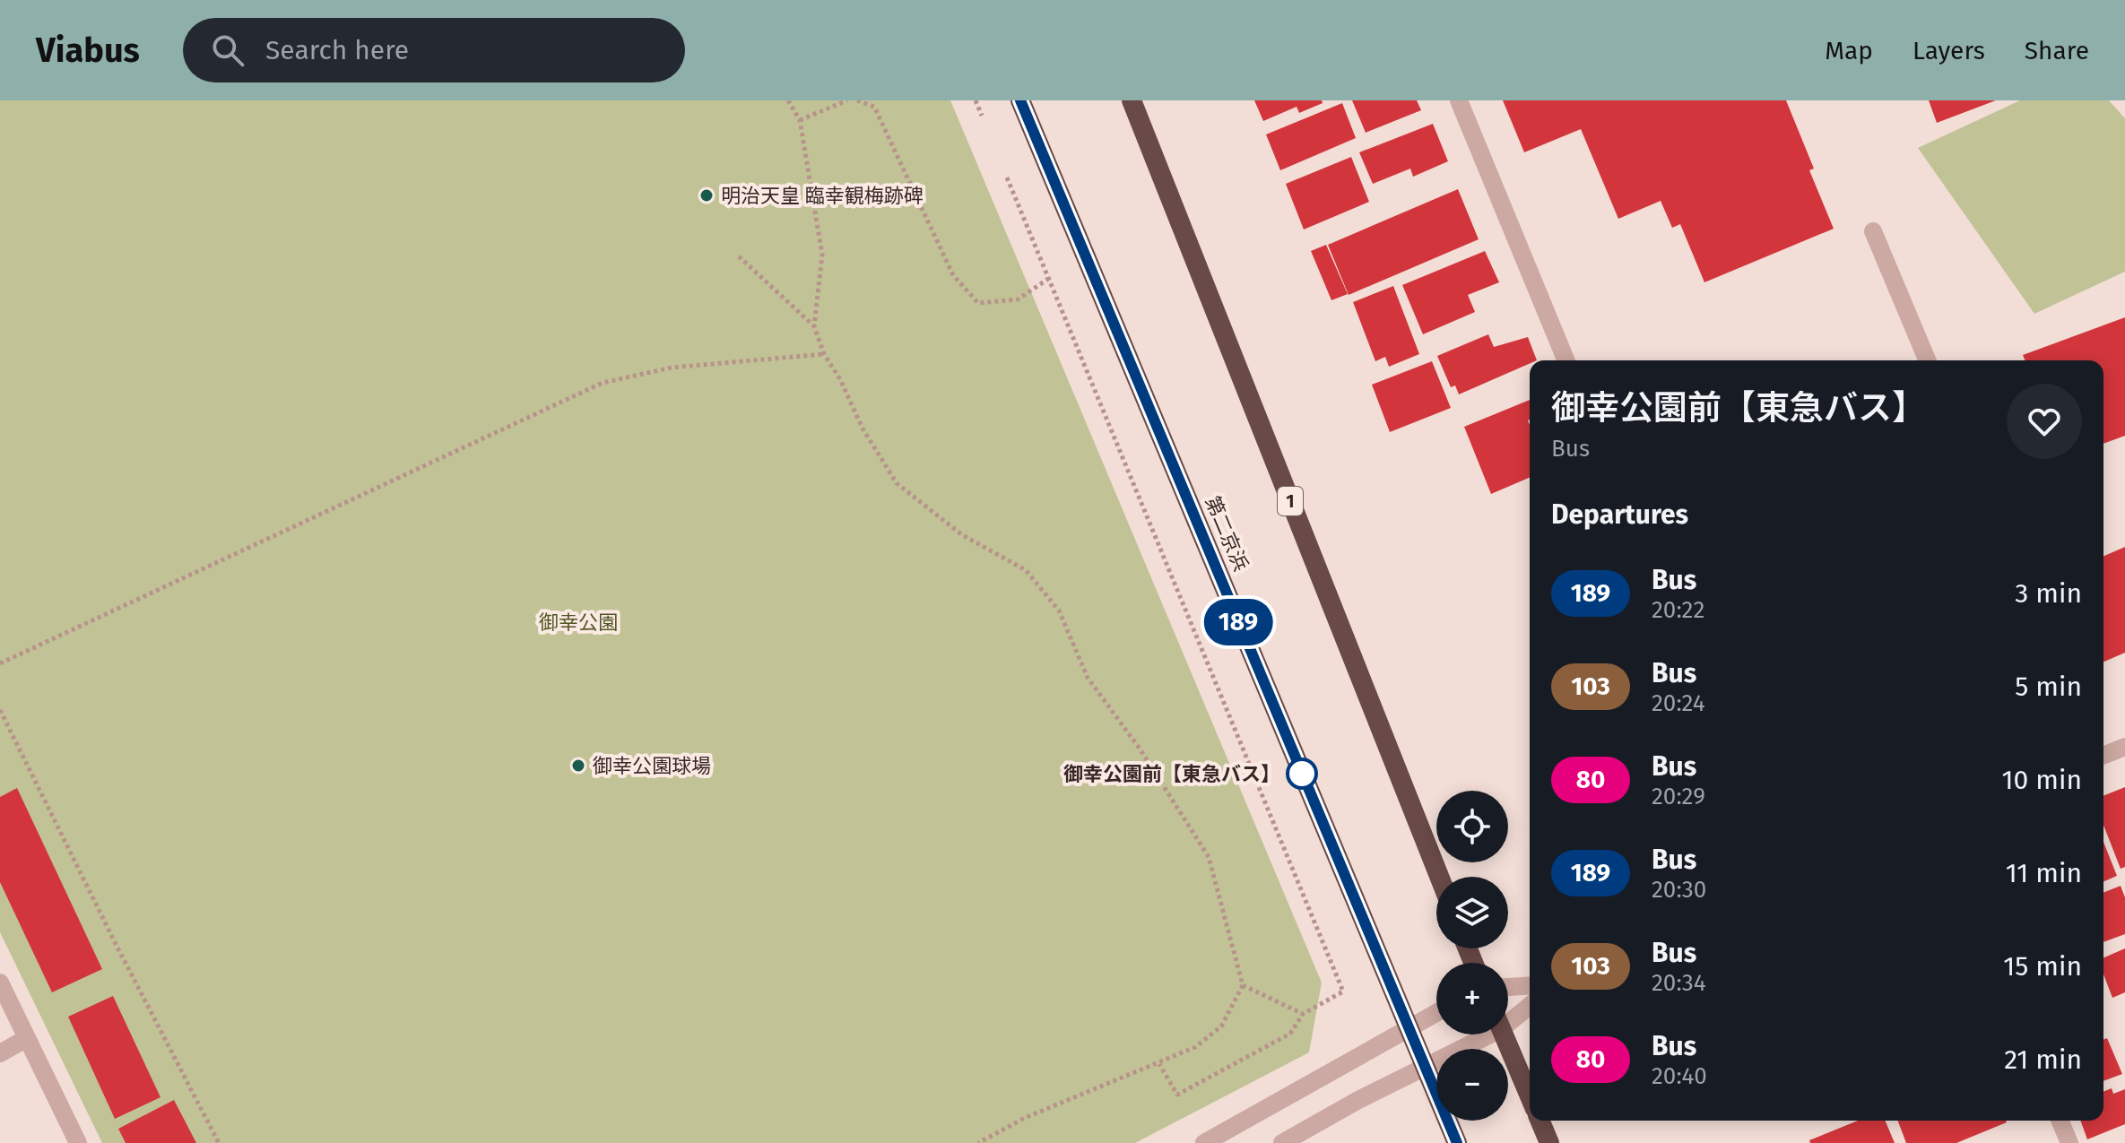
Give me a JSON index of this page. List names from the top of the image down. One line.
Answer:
{"streets":{"highway":["1","第二京浜"]},"parks":["御幸公園"],"places":["明治天皇 臨幸観梅跡碑","御幸公園球場","御幸公園前【東急バス】"],"lines":["bus line 189"],"page":{"header":"Viabus","search":"Search here","nav":["Map","Layers","Share"],"on_map":"189","heading":[["御幸公園前【東急バス】","Bus"],"Departures"],"list":[{"mark":"189","name":"Bus","note":"20:22","value":"3 min"},{"mark":"103","name":"Bus","note":"20:24","value":"5 min"},{"mark":"80","name":"Bus","note":"20:29","value":"10 min"},{"mark":"189","name":"Bus","note":"20:30","value":"11 min"},{"mark":"103","name":"Bus","note":"20:34","value":"15 min"},{"mark":"80","name":"Bus","note":"20:40","value":"21 min"}],"map_buttons":["+","−"]}}
